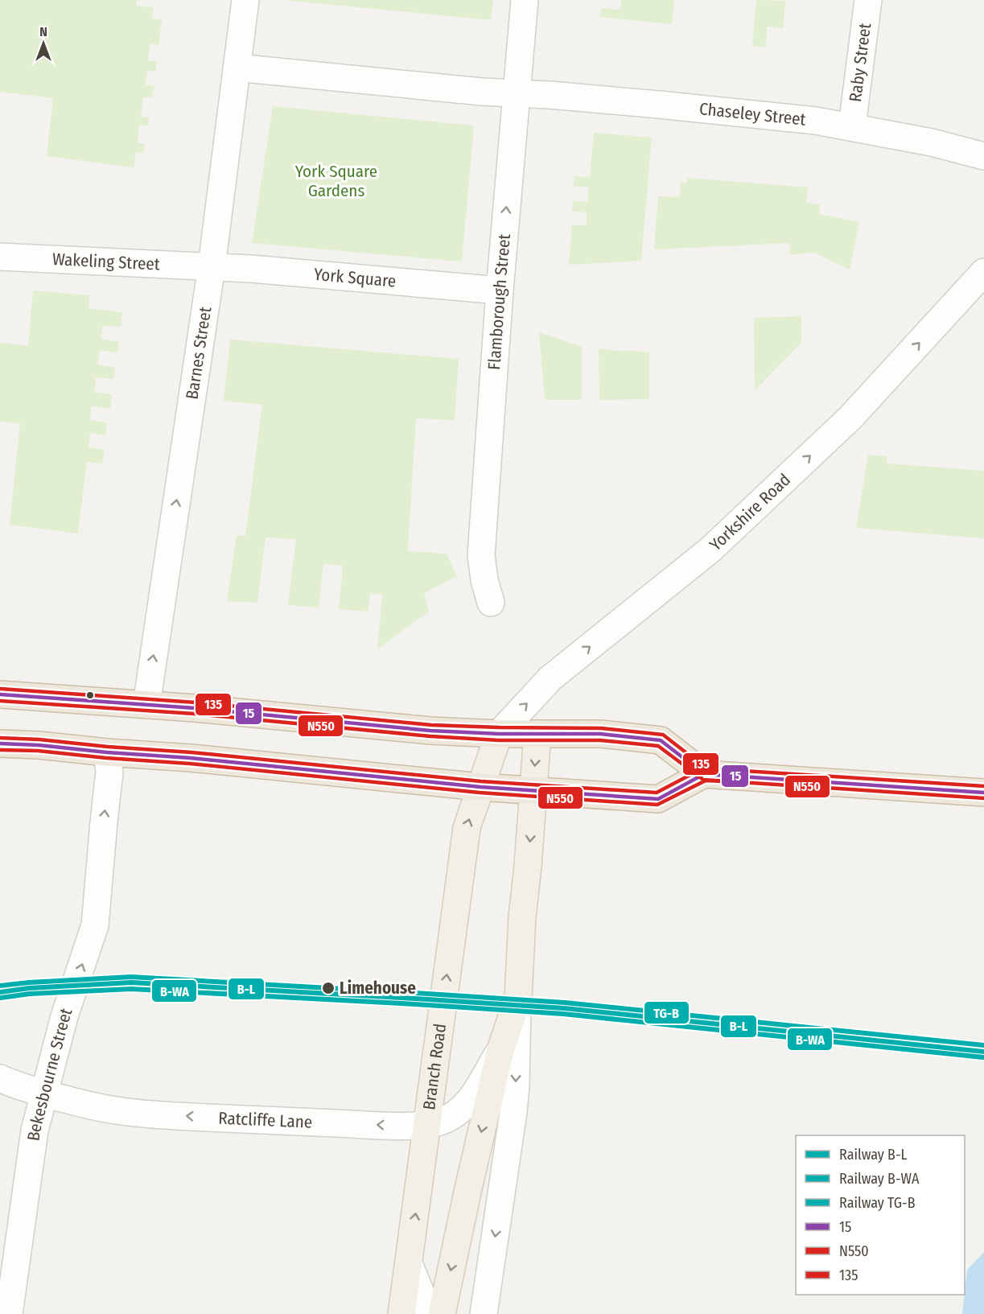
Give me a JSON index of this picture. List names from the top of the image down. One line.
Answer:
{"streets":{"main road":["Branch Road"],"street":["Raby Street","Chaseley Street","Wakeling Street","York Square","Flamborough Street","Barnes Street","Yorkshire Road","Bekesbourne Street","Ratcliffe Lane"]},"crossings":[["Raby Street","Chaseley Street"],["Chaseley Street","Flamborough Street"],["Wakeling Street","York Square"],["Wakeling Street","Barnes Street"],["York Square","Flamborough Street"],["York Square","Barnes Street"],["Yorkshire Road","Branch Road"],["Branch Road","Ratcliffe Lane"],["Bekesbourne Street","Ratcliffe Lane"]],"one_way":["Barnes Street","Yorkshire Road","Bekesbourne Street","Ratcliffe Lane"],"parks":["York Square Gardens"],"places":["Limehouse"],"lines":["transit line 135","transit line 15","transit line N550","rail line TG-B","rail line B-L","rail line B-WA"],"legend":["Railway B-L","Railway B-WA","Railway TG-B","15","N550","135"],"north":"top"}
